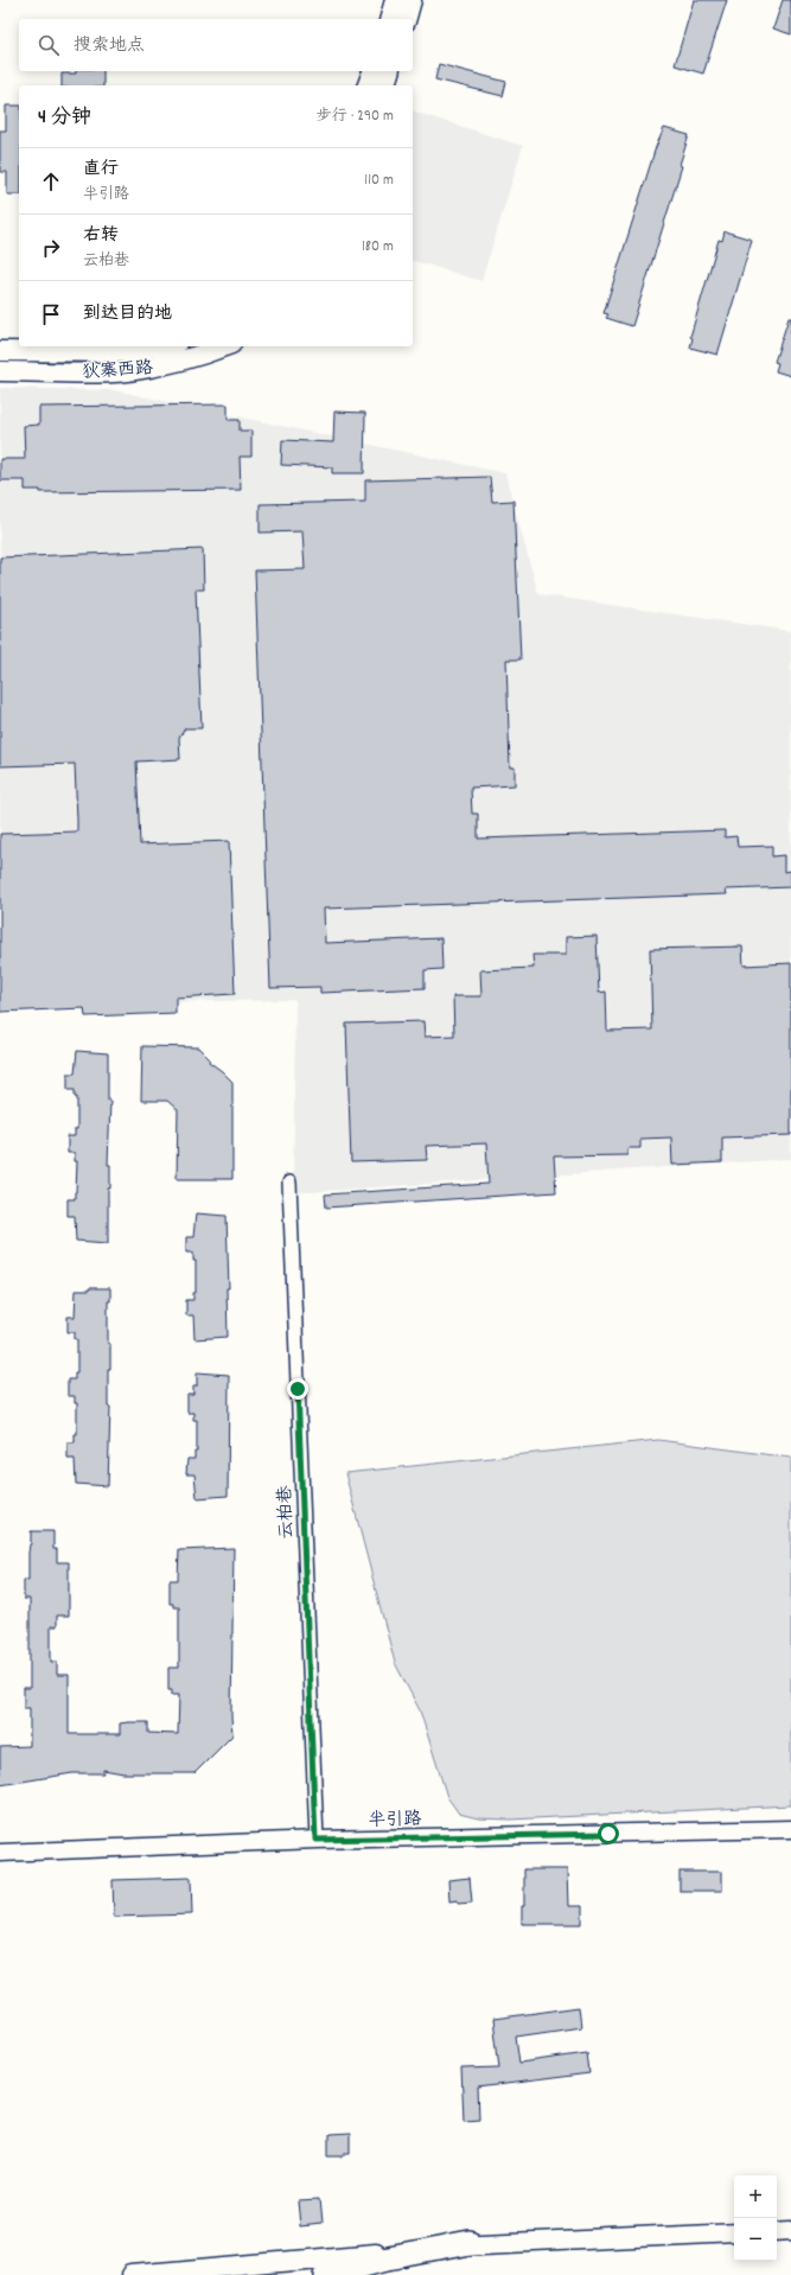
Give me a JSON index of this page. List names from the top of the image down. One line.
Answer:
{"streets":{"main road":["狄寨西路"],"street":["云柏巷","半引路"]},"crossings":[["云柏巷","半引路"]],"page":{"search":"搜索地点","heading":["4 分钟","步行 · 290 m"],"list":[["直行","半引路","110 m"],["右转","云柏巷","180 m"],"到达目的地"],"map_buttons":["+","−"]}}
